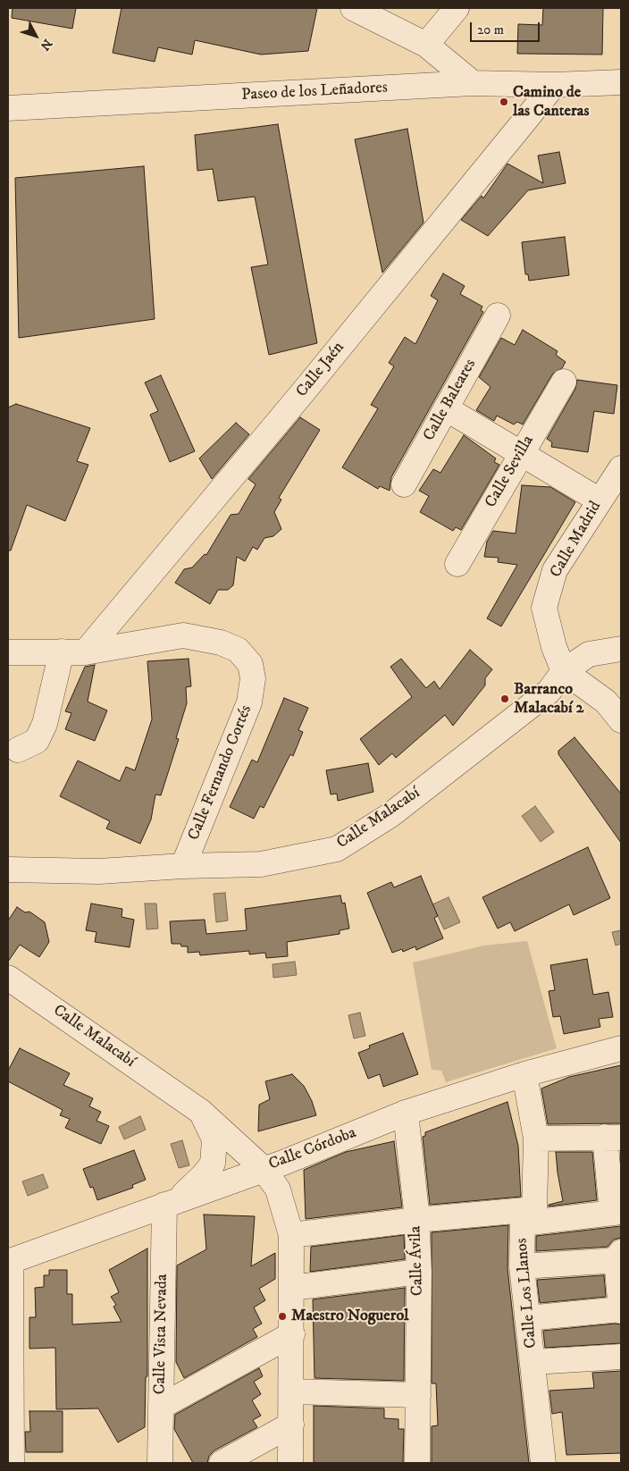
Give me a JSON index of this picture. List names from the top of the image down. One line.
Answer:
{"streets":{"street":["Paseo de los Leñadores","Calle Jaén","Calle Baleares","Calle Sevilla","Calle Madrid","Calle Fernando Cortés","Calle Malacabí","Calle Córdoba","Calle Ávila","Calle Los Llanos","Calle Vista Nevada"]},"crossings":[["Paseo de los Leñadores","Calle Jaén"],["Calle Jaén","Calle Fernando Cortés"],["Calle Madrid","Calle Malacabí"],["Calle Fernando Cortés","Calle Malacabí"],["Calle Malacabí","Calle Córdoba"],["Calle Malacabí","Calle Vista Nevada"],["Calle Córdoba","Calle Ávila"],["Calle Córdoba","Calle Los Llanos"],["Calle Córdoba","Calle Vista Nevada"]],"places":["Camino de las Canteras","Barranco Malacabí 2","Maestro Noguerol"],"scale_bar":"20 m","north":"bottom right"}
